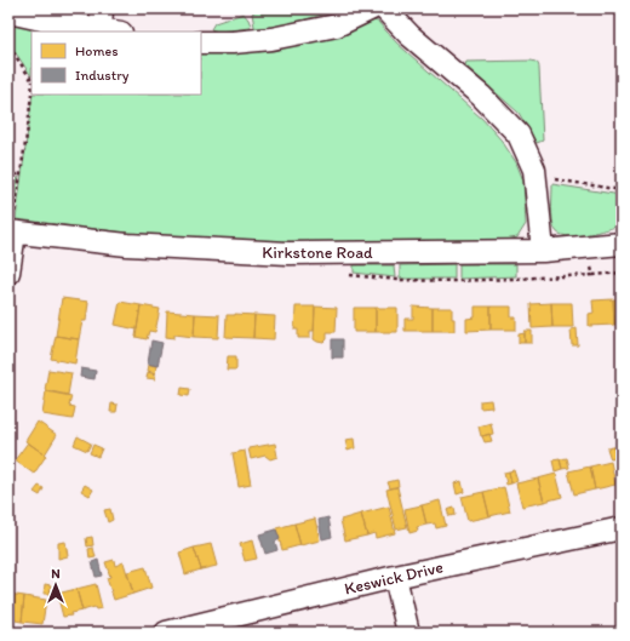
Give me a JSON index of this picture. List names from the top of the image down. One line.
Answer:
{"streets":{"street":["Kirkstone Road","Keswick Drive"]},"legend":["Homes","Industry"],"north":"top"}
